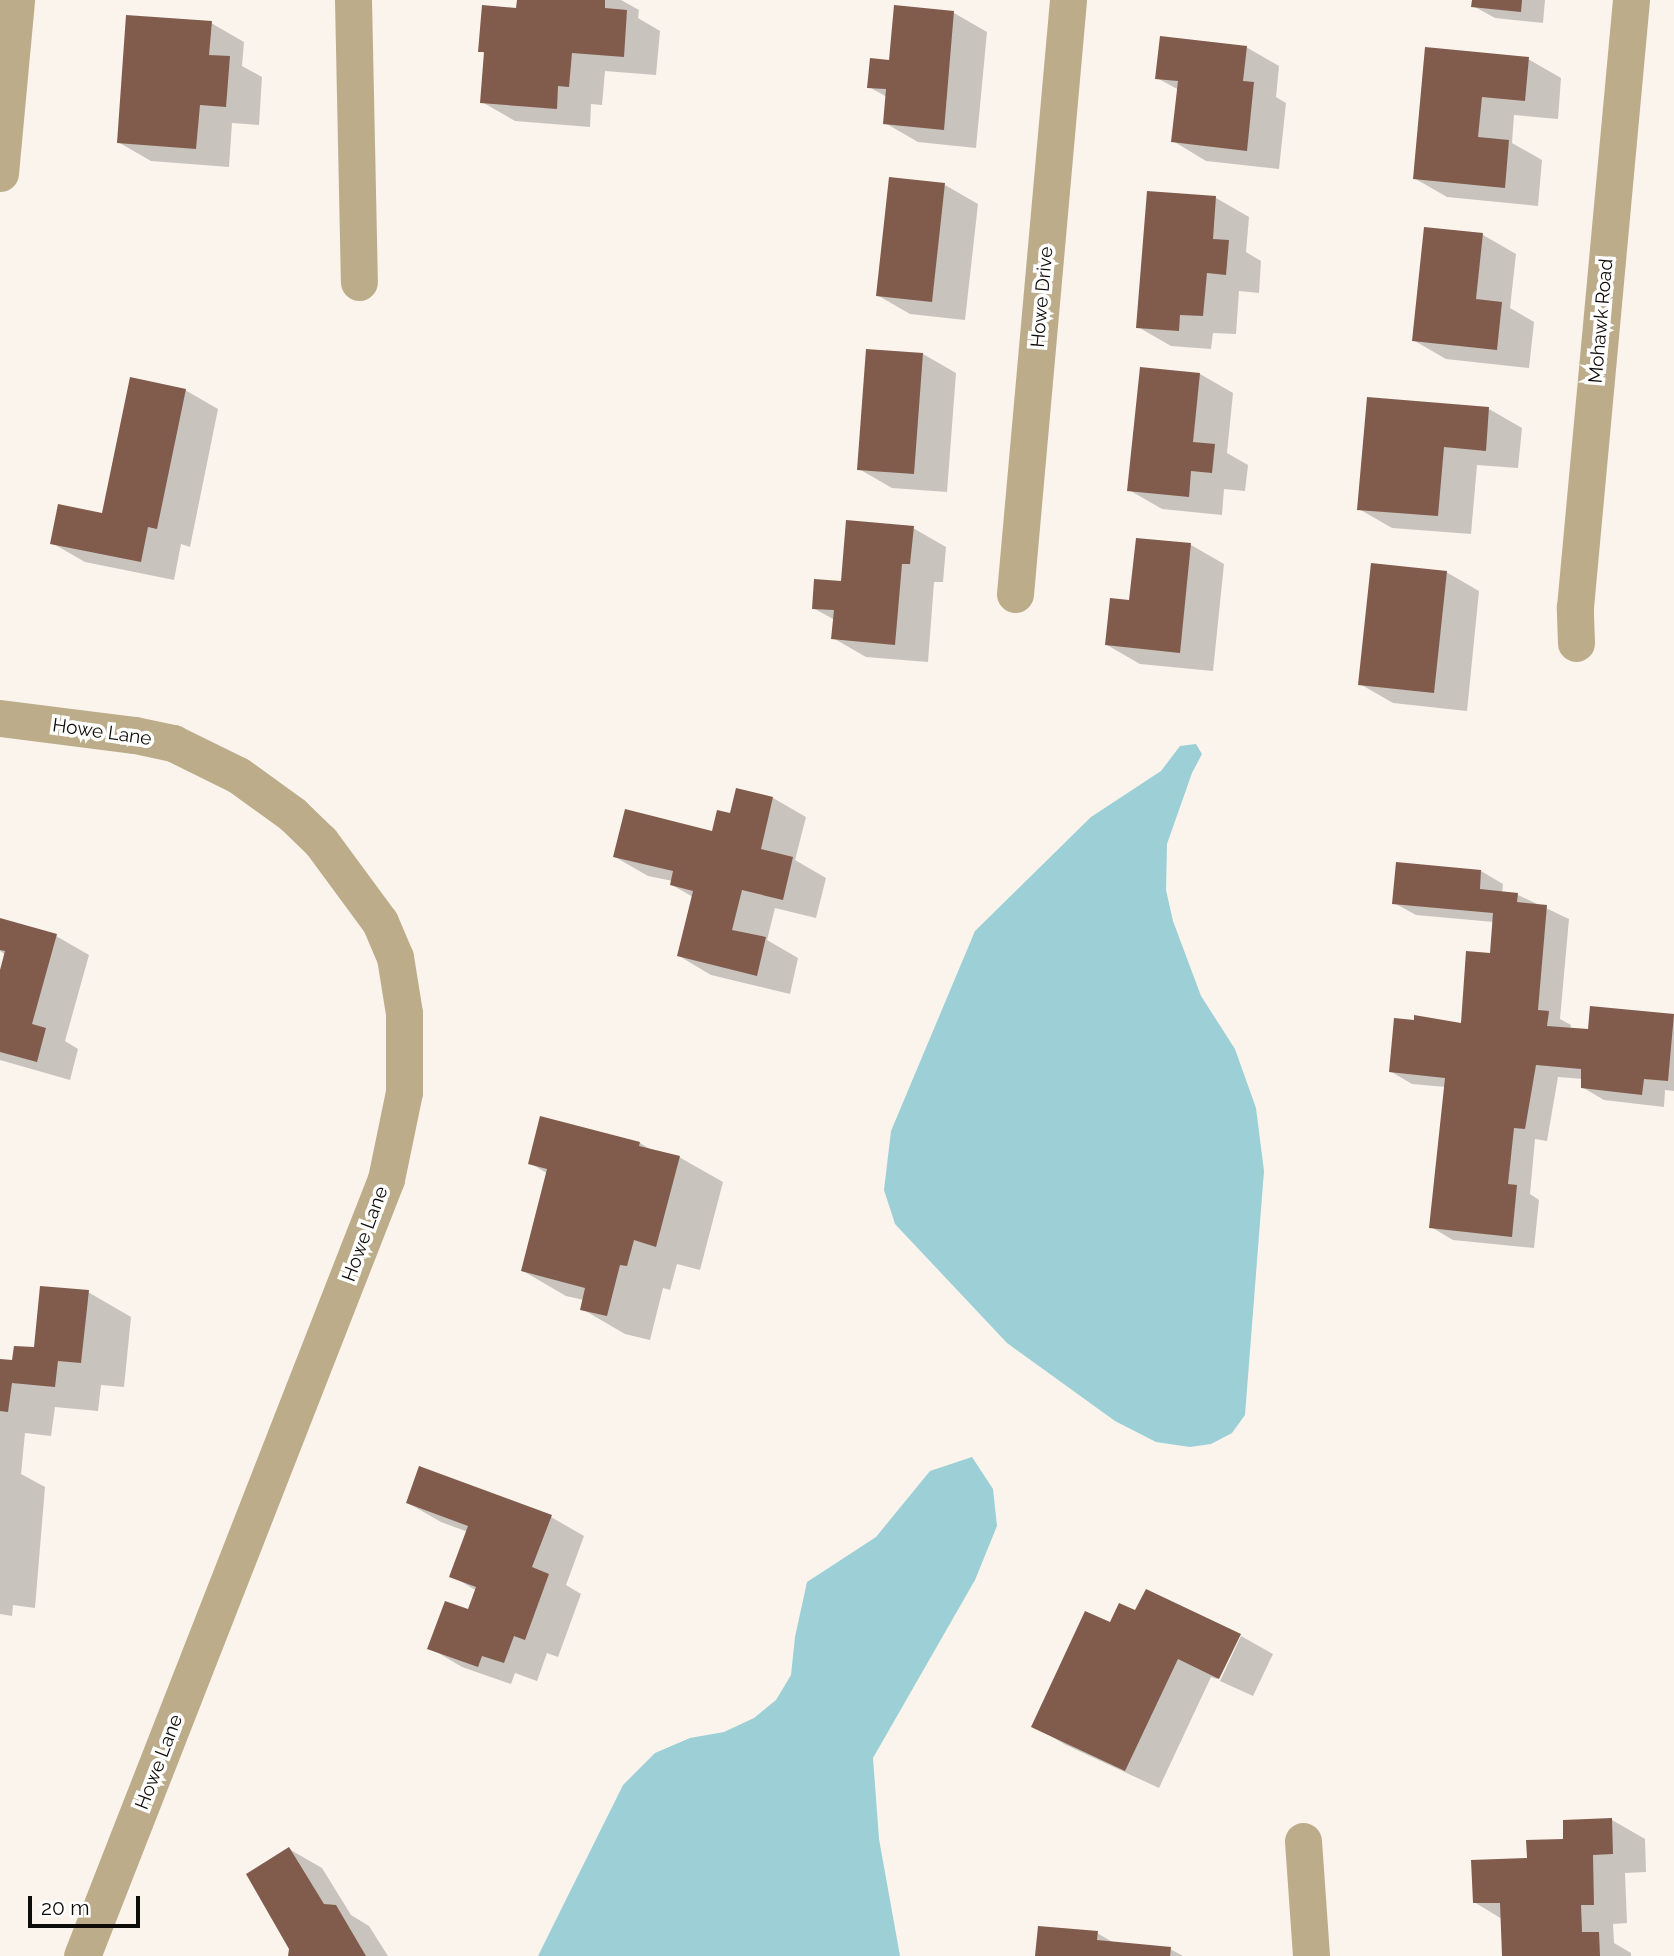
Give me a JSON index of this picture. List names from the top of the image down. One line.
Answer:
{"streets":{"street":["Howe Drive","Mohawk Road","Howe Lane"]},"scale_bar":"20 m"}
